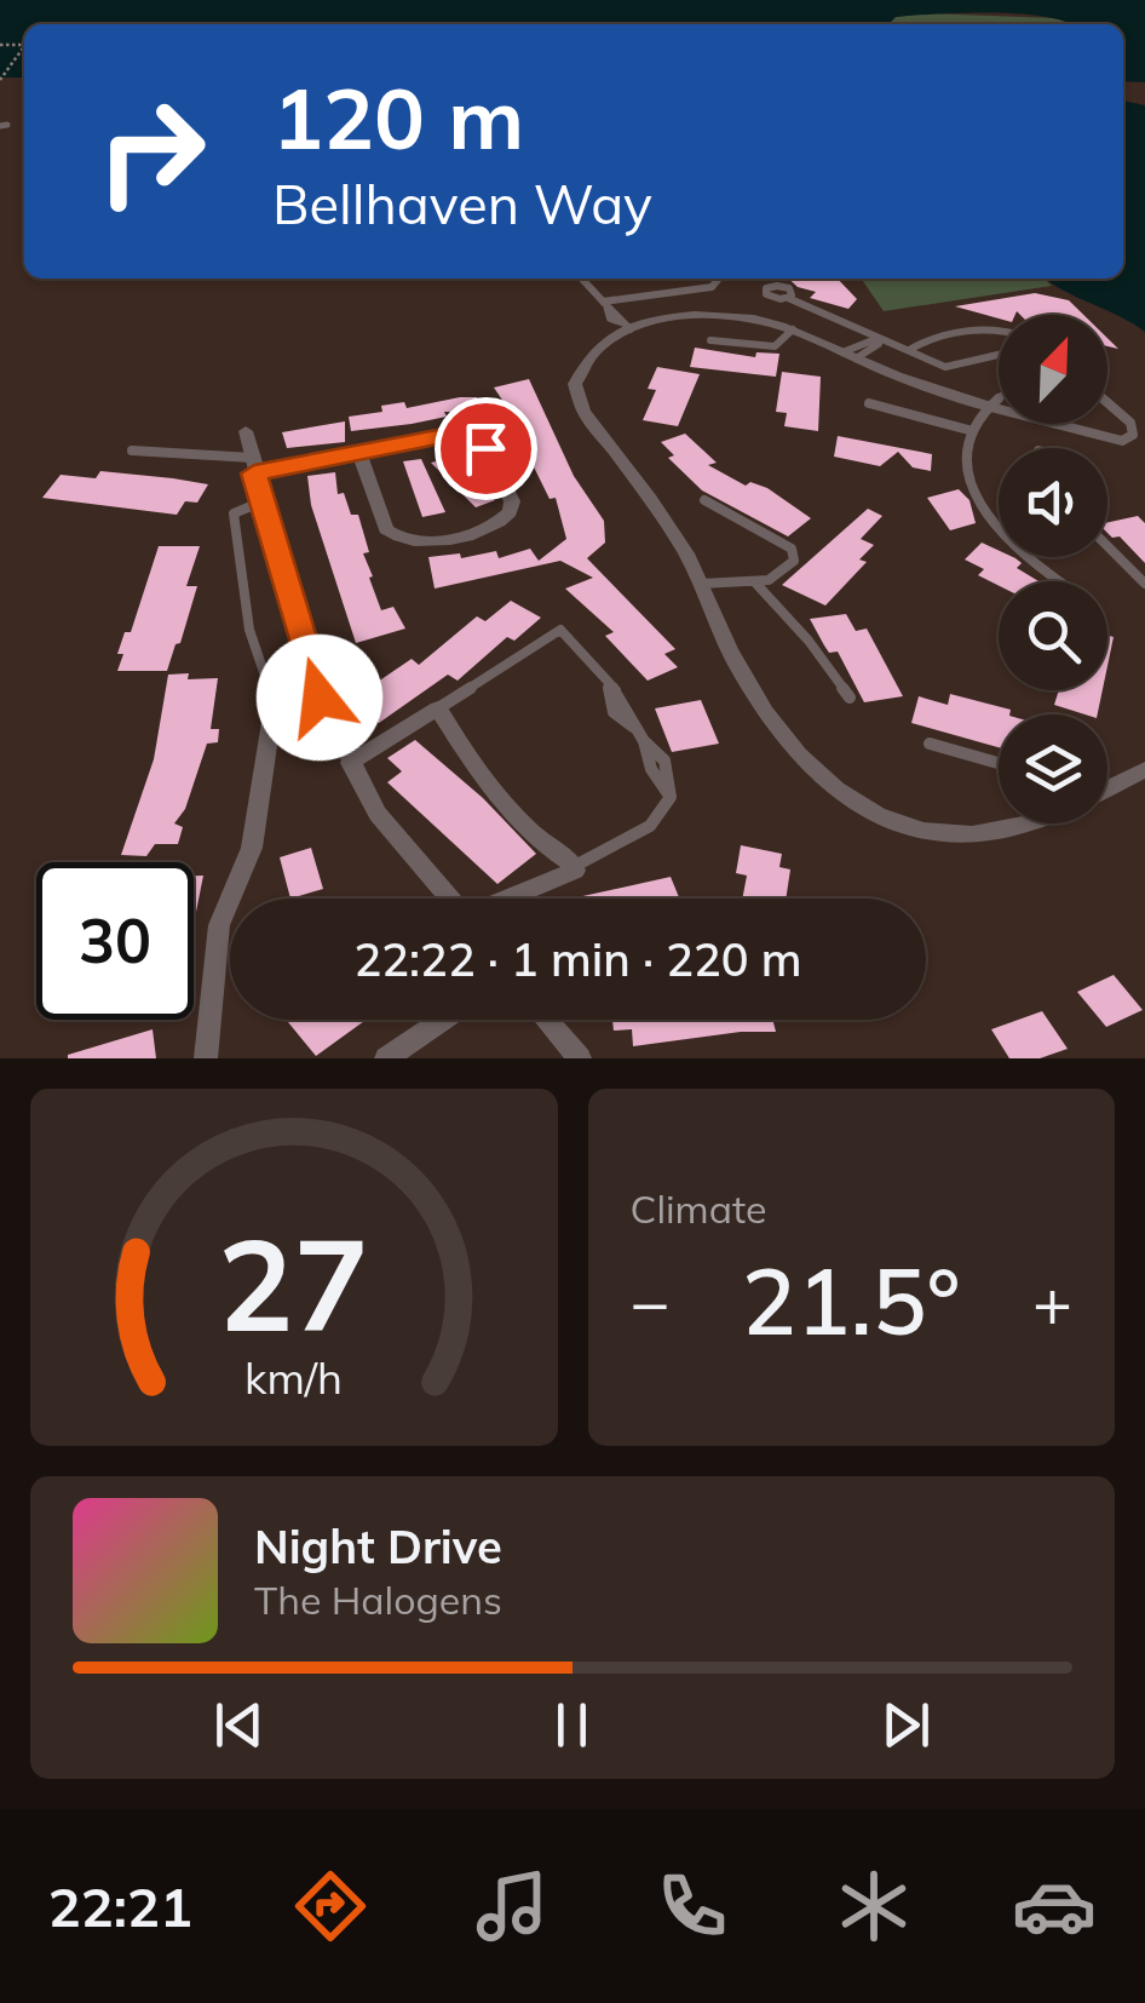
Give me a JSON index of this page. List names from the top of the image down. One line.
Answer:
{"north":"top right","page":{"turn":["120 m","Bellhaven Way"],"limit":"30","trip":"22:22 · 1 min · 220 m","tile":"Climate","heat":["−","21.5°","+"],"song":["Night Drive","The Halogens"],"tabs":"22:21","gauge":["27","km/h"]}}
